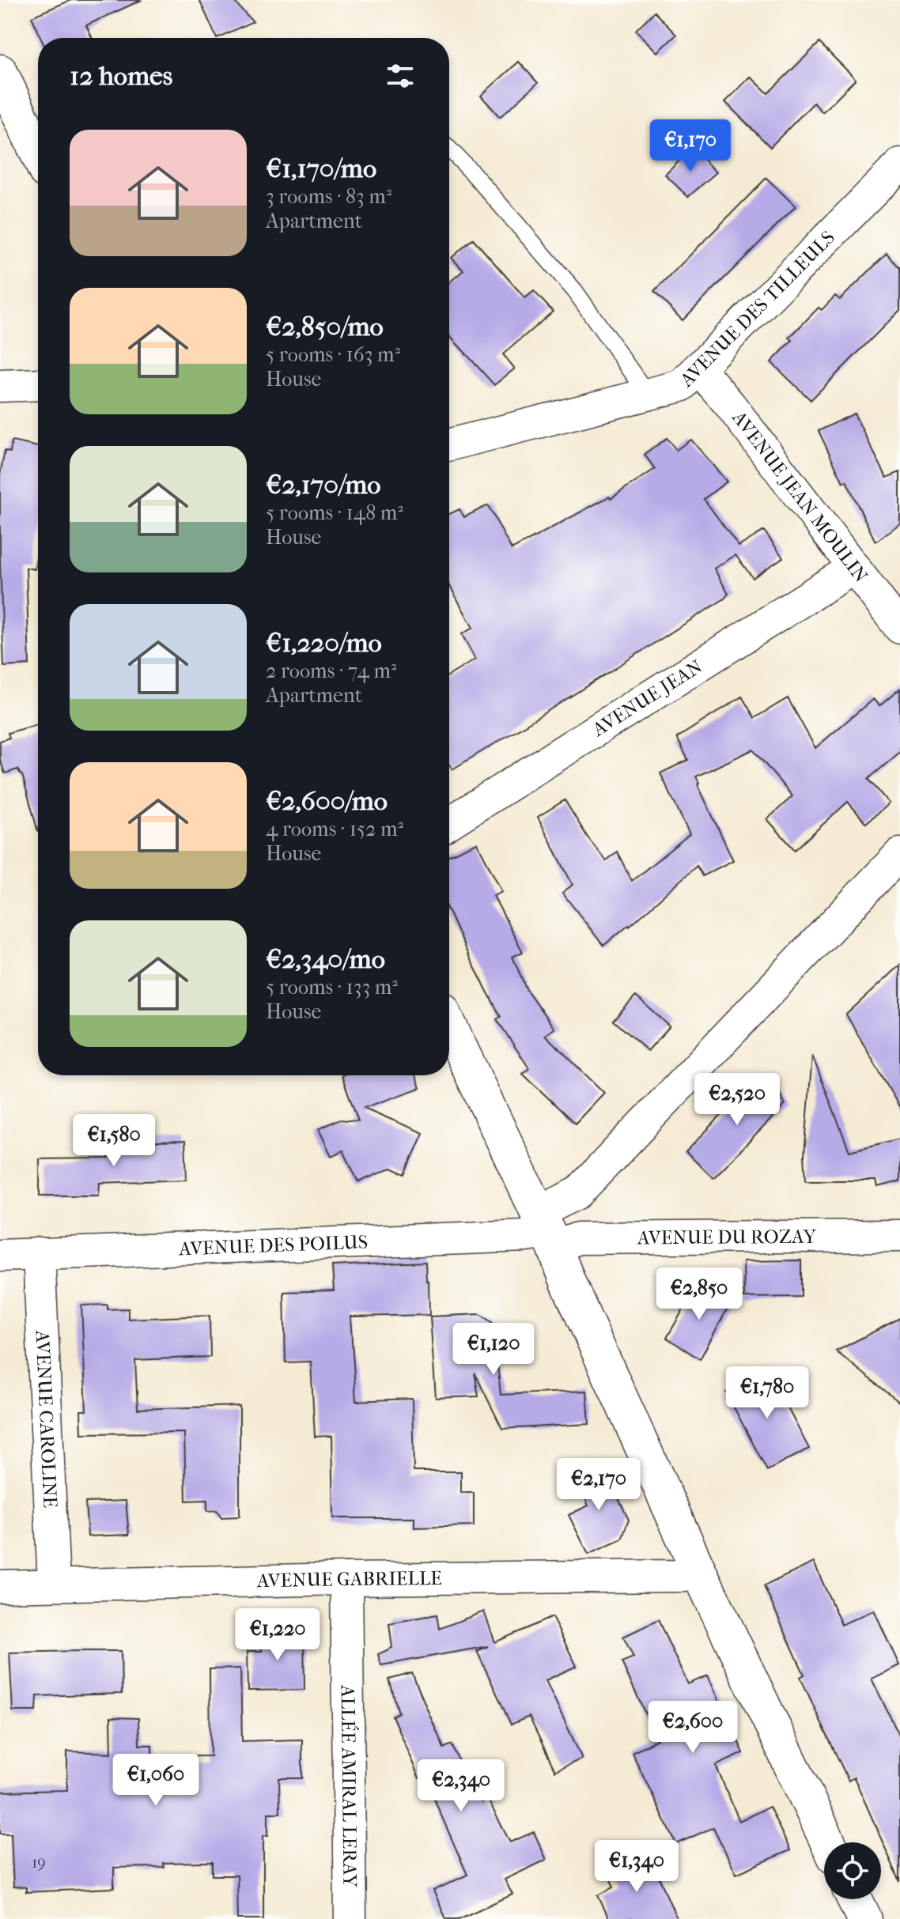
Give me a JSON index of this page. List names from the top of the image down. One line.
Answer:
{"streets":{"street":["AVENUE DES TILLEULS","AVENUE JEAN MOULIN","AVENUE JEAN","AVENUE DU ROZAY","AVENUE DES POILUS","AVENUE CAROLINE","AVENUE GABRIELLE","ALLÉE AMIRAL LERAY"]},"crossings":[["AVENUE DES TILLEULS","AVENUE JEAN MOULIN"],["AVENUE JEAN MOULIN","AVENUE JEAN"],["AVENUE DU ROZAY","AVENUE DES POILUS"],["AVENUE DES POILUS","AVENUE CAROLINE"],["AVENUE CAROLINE","AVENUE GABRIELLE"],["AVENUE GABRIELLE","ALLÉE AMIRAL LERAY"]],"house_numbers":["19"],"page":{"heading":"12 homes","list":[{"name":"€1,170/mo","note":"3 rooms · 83 m² · Apartment"},{"name":"€2,850/mo","note":"5 rooms · 163 m² · House"},{"name":"€2,170/mo","note":"5 rooms · 148 m² · House"},{"name":"€1,220/mo","note":"2 rooms · 74 m² · Apartment"},{"name":"€2,600/mo","note":"4 rooms · 152 m² · House"},{"name":"€2,340/mo","note":"5 rooms · 133 m² · House"}],"price":["€1,170","€2,520","€1,580","€2,850","€1,120","€1,780","€2,170","€1,220","€2,600","€1,060","€2,340","€1,340"]}}
